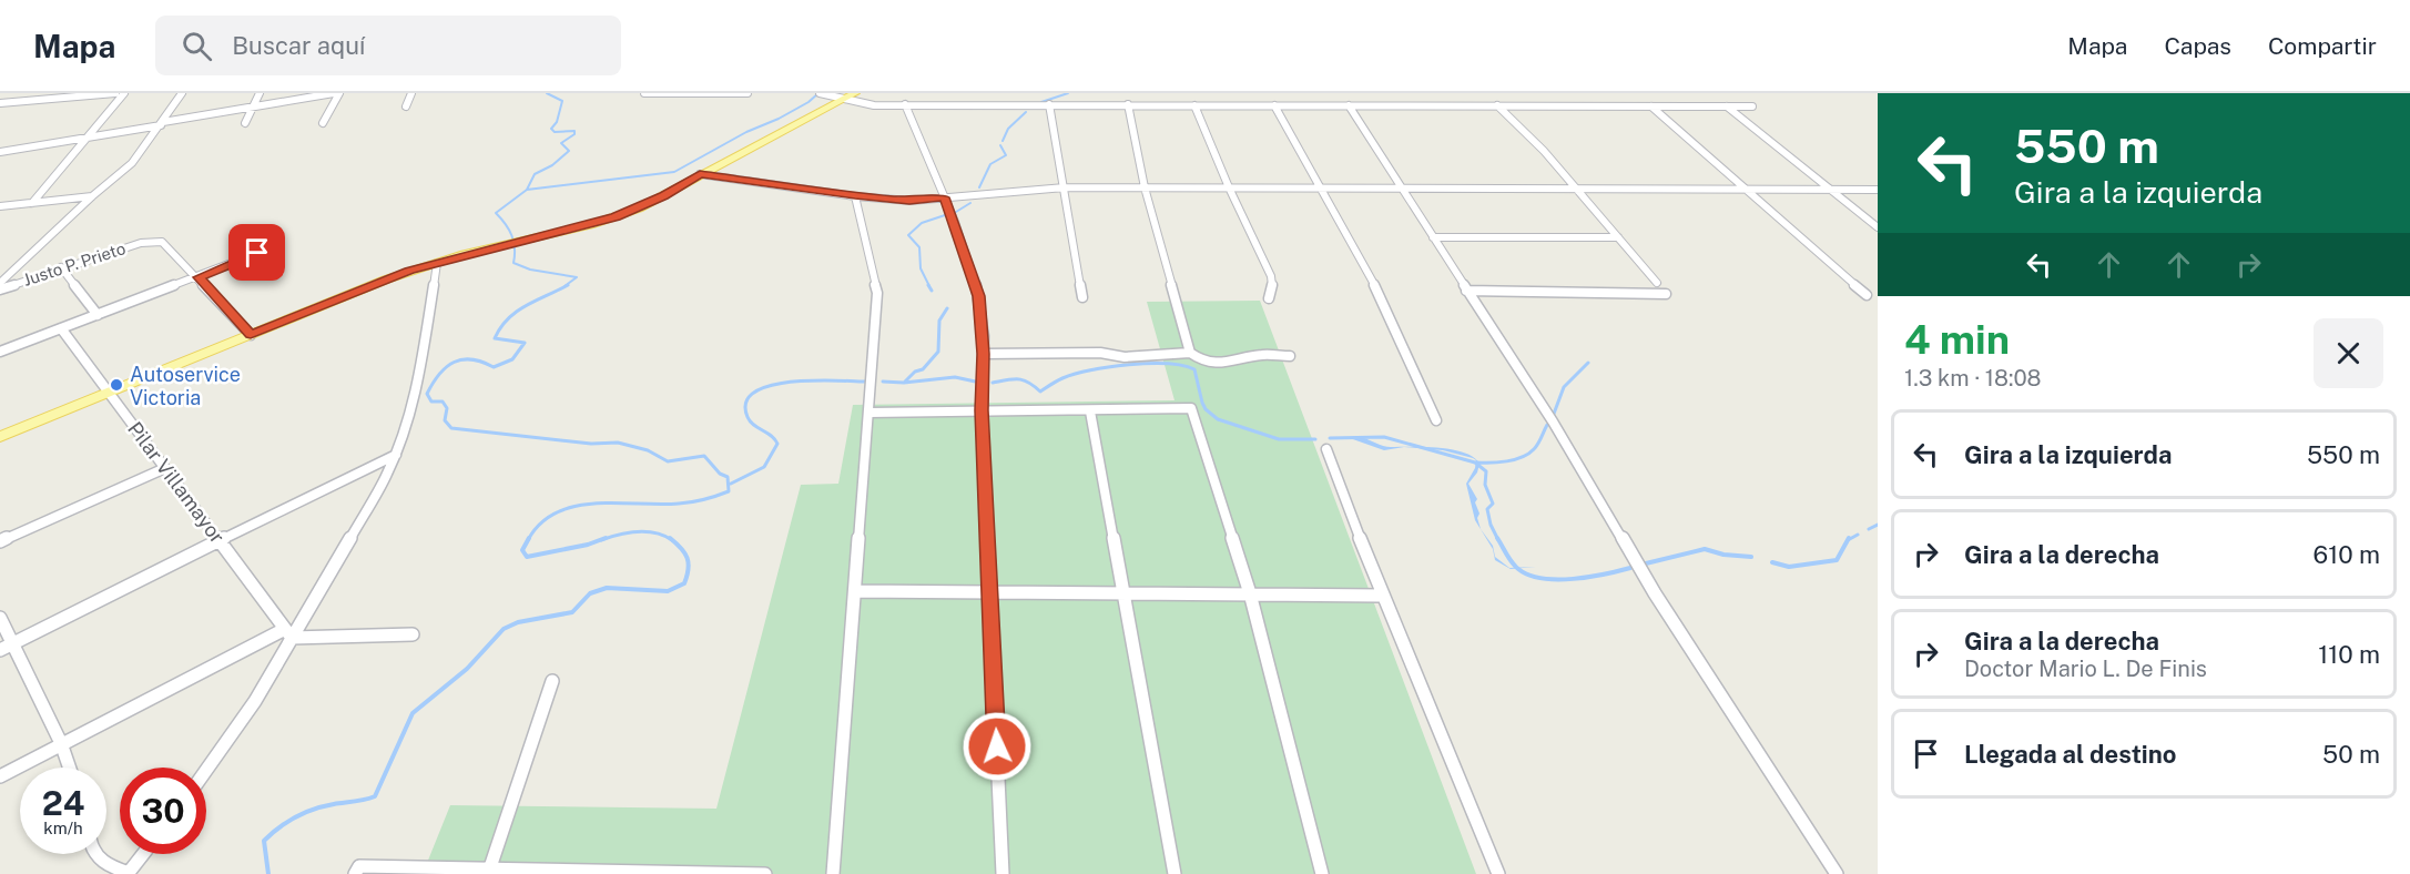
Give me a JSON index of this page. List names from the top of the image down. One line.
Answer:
{"streets":{"street":["Justo P. Prieto","Pilar Villamayor"]},"places":["Autoservice Victoria"],"page":{"header":"Mapa","search":"Buscar aquí","nav":["Mapa","Capas","Compartir"],"turn":["550 m","Gira a la izquierda"],"heading":["4 min","1.3 km · 18:08"],"list":[{"name":"Gira a la izquierda","value":"550 m"},{"name":"Gira a la derecha","value":"610 m"},{"name":"Gira a la derecha","note":"Doctor Mario L. De Finis","value":"110 m"},{"name":"Llegada al destino","value":"50 m"}],"speed":"24 km/h","limit":"30"}}
